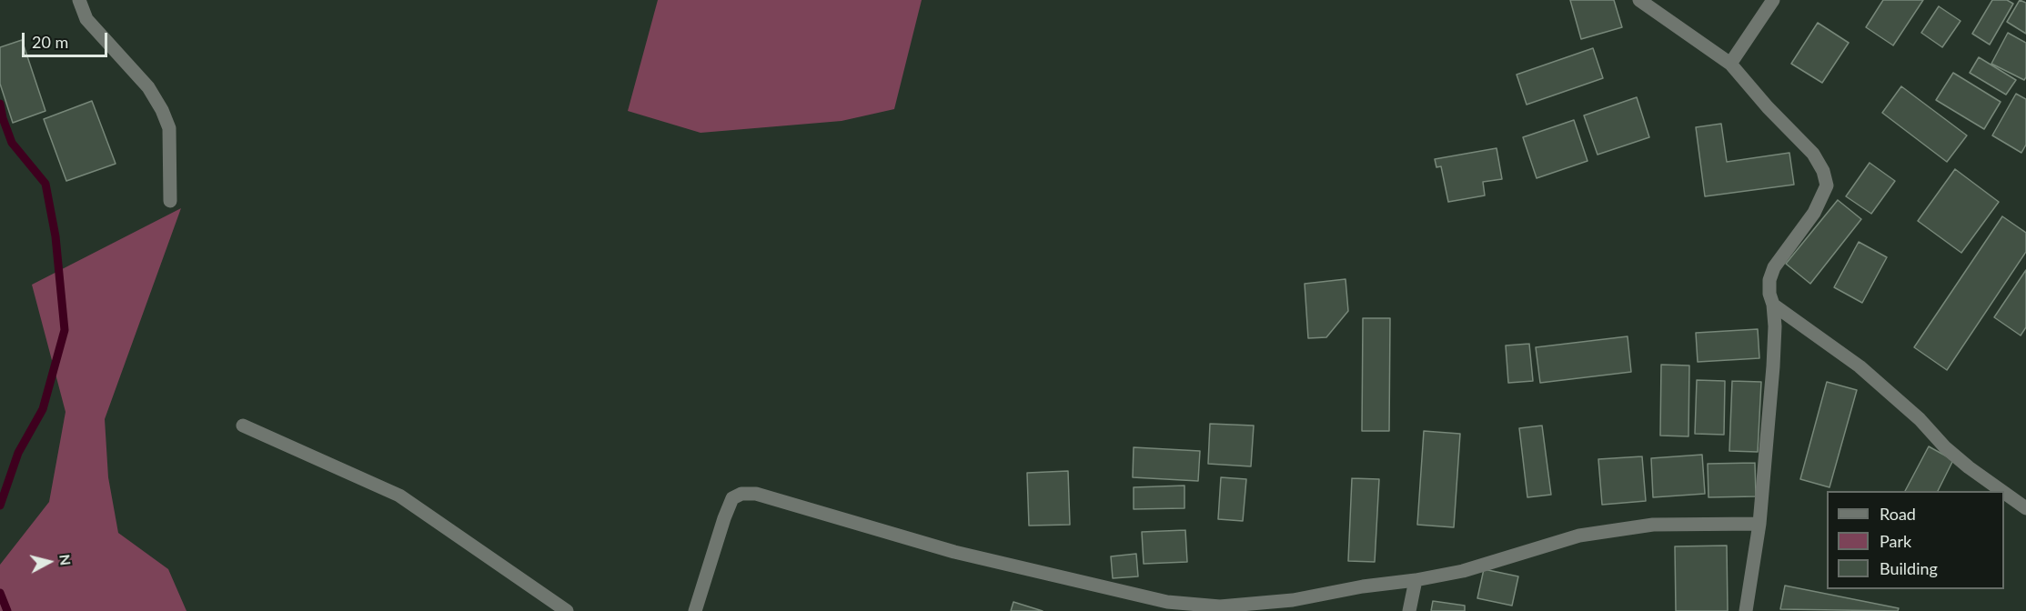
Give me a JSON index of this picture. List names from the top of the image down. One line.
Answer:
{"legend":["Road","Park","Building"],"scale_bar":"20 m","north":"right"}
